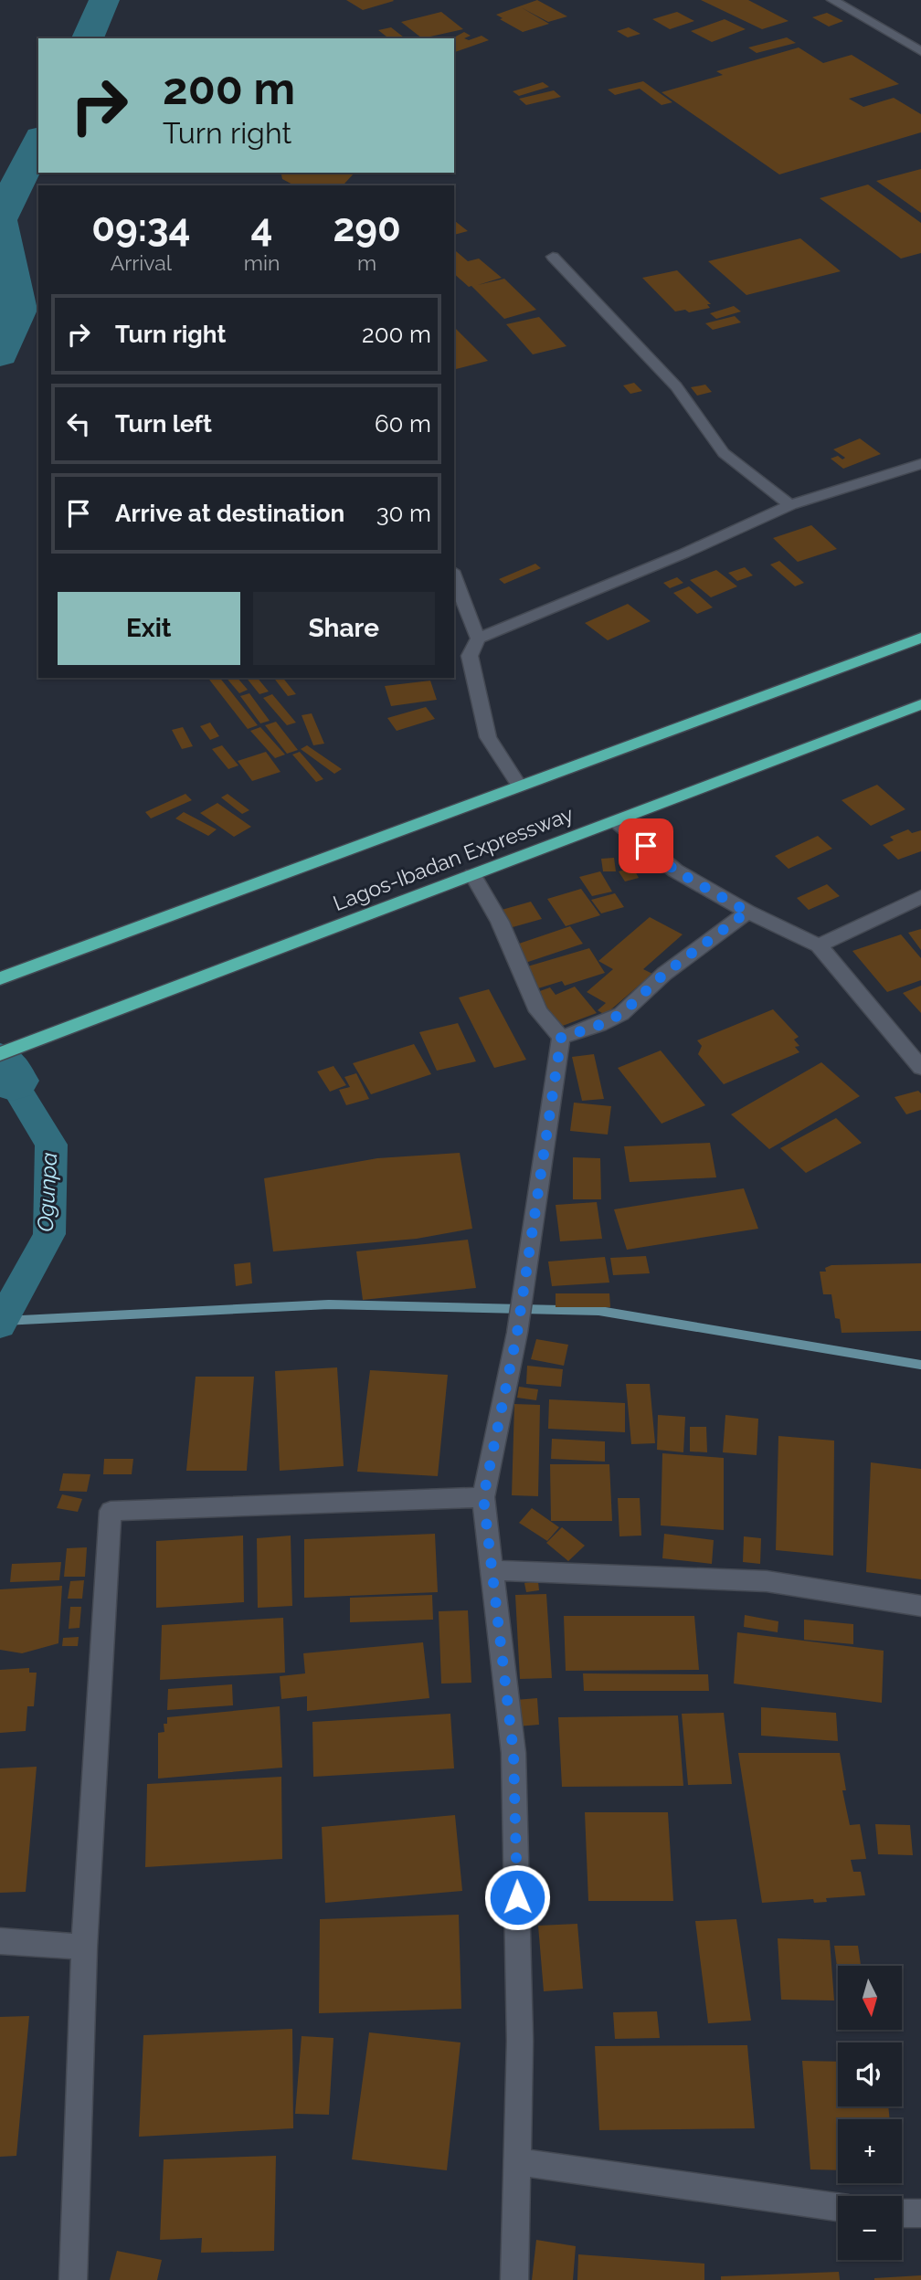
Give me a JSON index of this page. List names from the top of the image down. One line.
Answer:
{"streets":{"highway":["Lagos-Ibadan Expressway"]},"water":["Ogunpa"],"north":"bottom","page":{"turn":["200 m","Turn right"],"eta":["09:34","Arrival","4","min","290","m"],"list":[{"name":"Turn right","value":"200 m"},{"name":"Turn left","value":"60 m"},{"name":"Arrive at destination","value":"30 m"}],"buttons":["Exit","Share"],"map_buttons":["+","−"]}}
